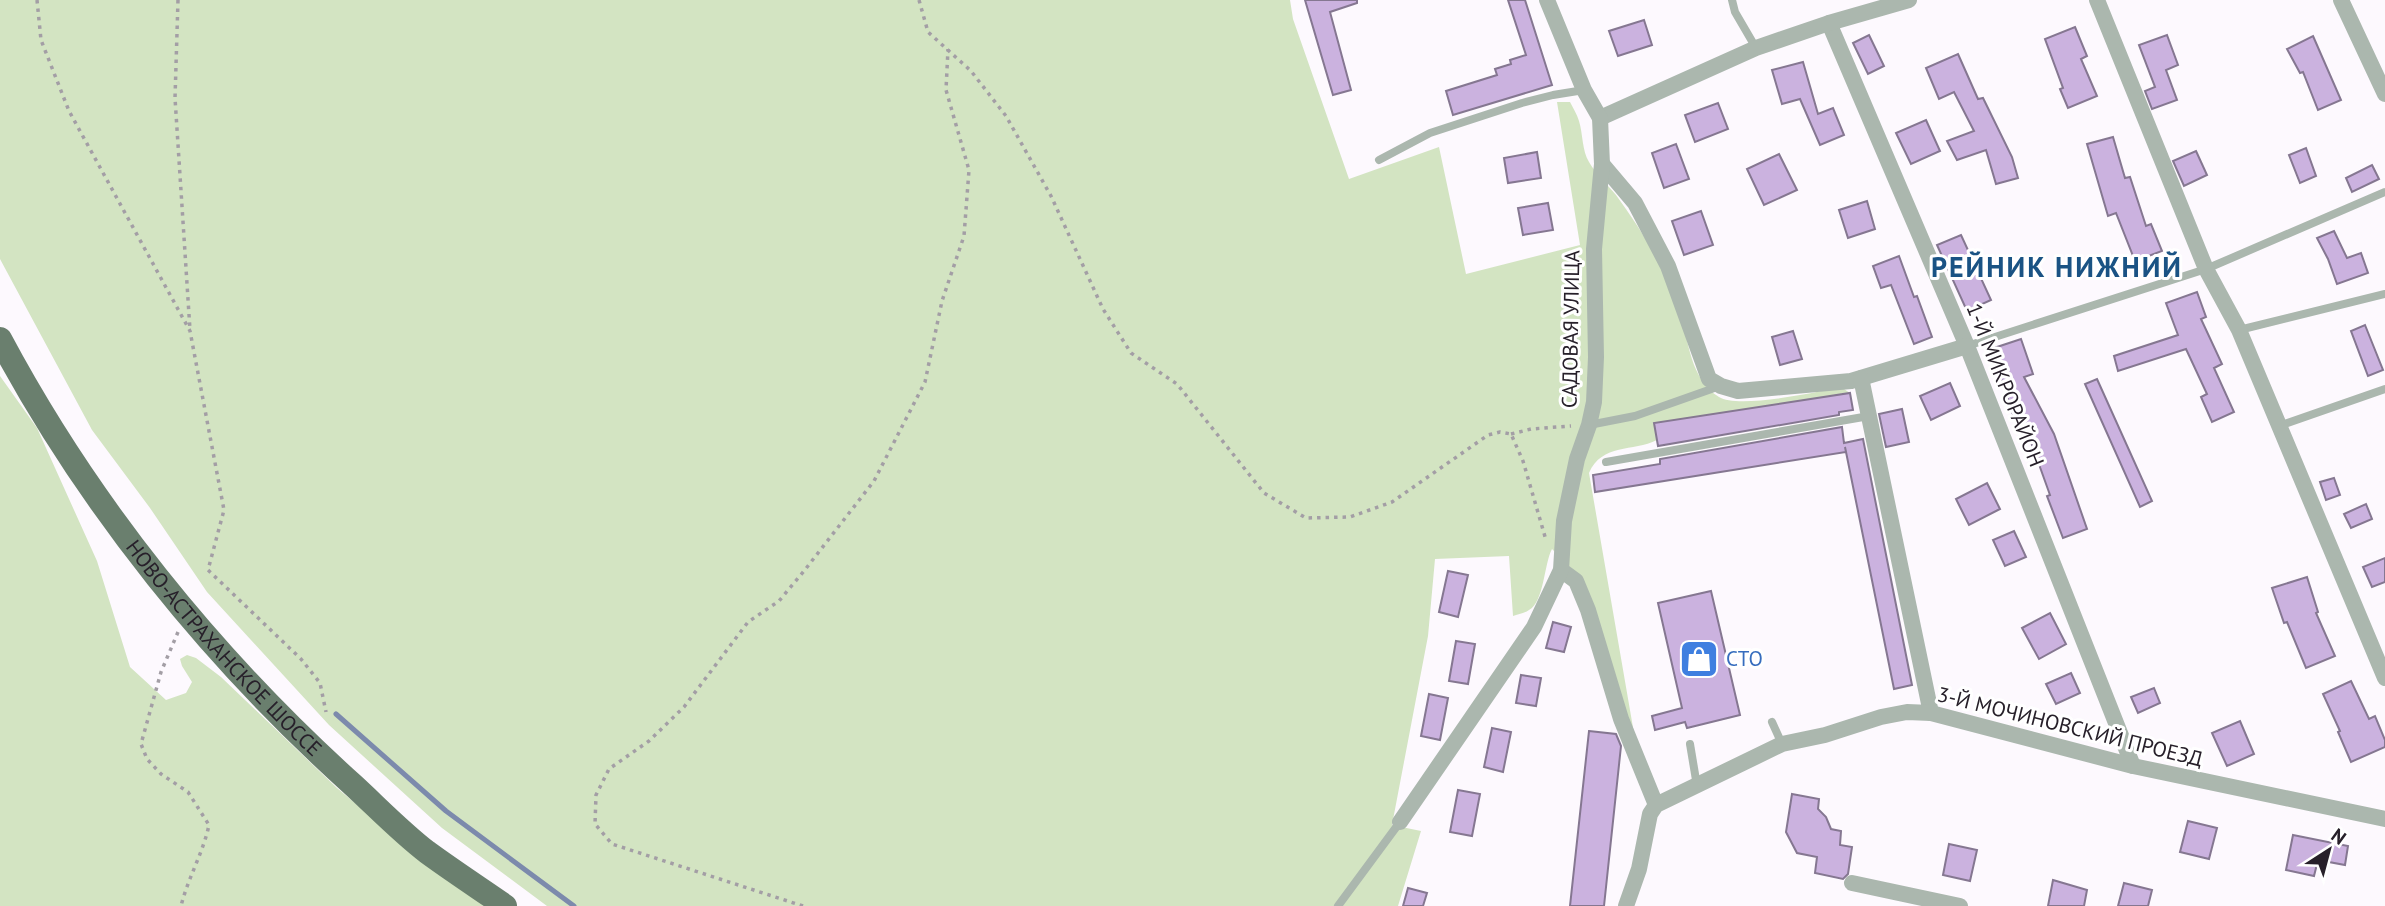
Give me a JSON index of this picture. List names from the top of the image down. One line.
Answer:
{"streets":{"main road":["НОВО-АСТРАХАНСКОЕ ШОССЕ"],"street":["САДОВАЯ УЛИЦА","1-Й МИКРОРАЙОН","3-Й МОЧИНОВСКИЙ ПРОЕЗД"]},"crossings":[["1-Й МИКРОРАЙОН","3-Й МОЧИНОВСКИЙ ПРОЕЗД"]],"districts":["РЕЙНИК НИЖНИЙ"],"places":{"shop":["СТО"]},"north":"top right"}
